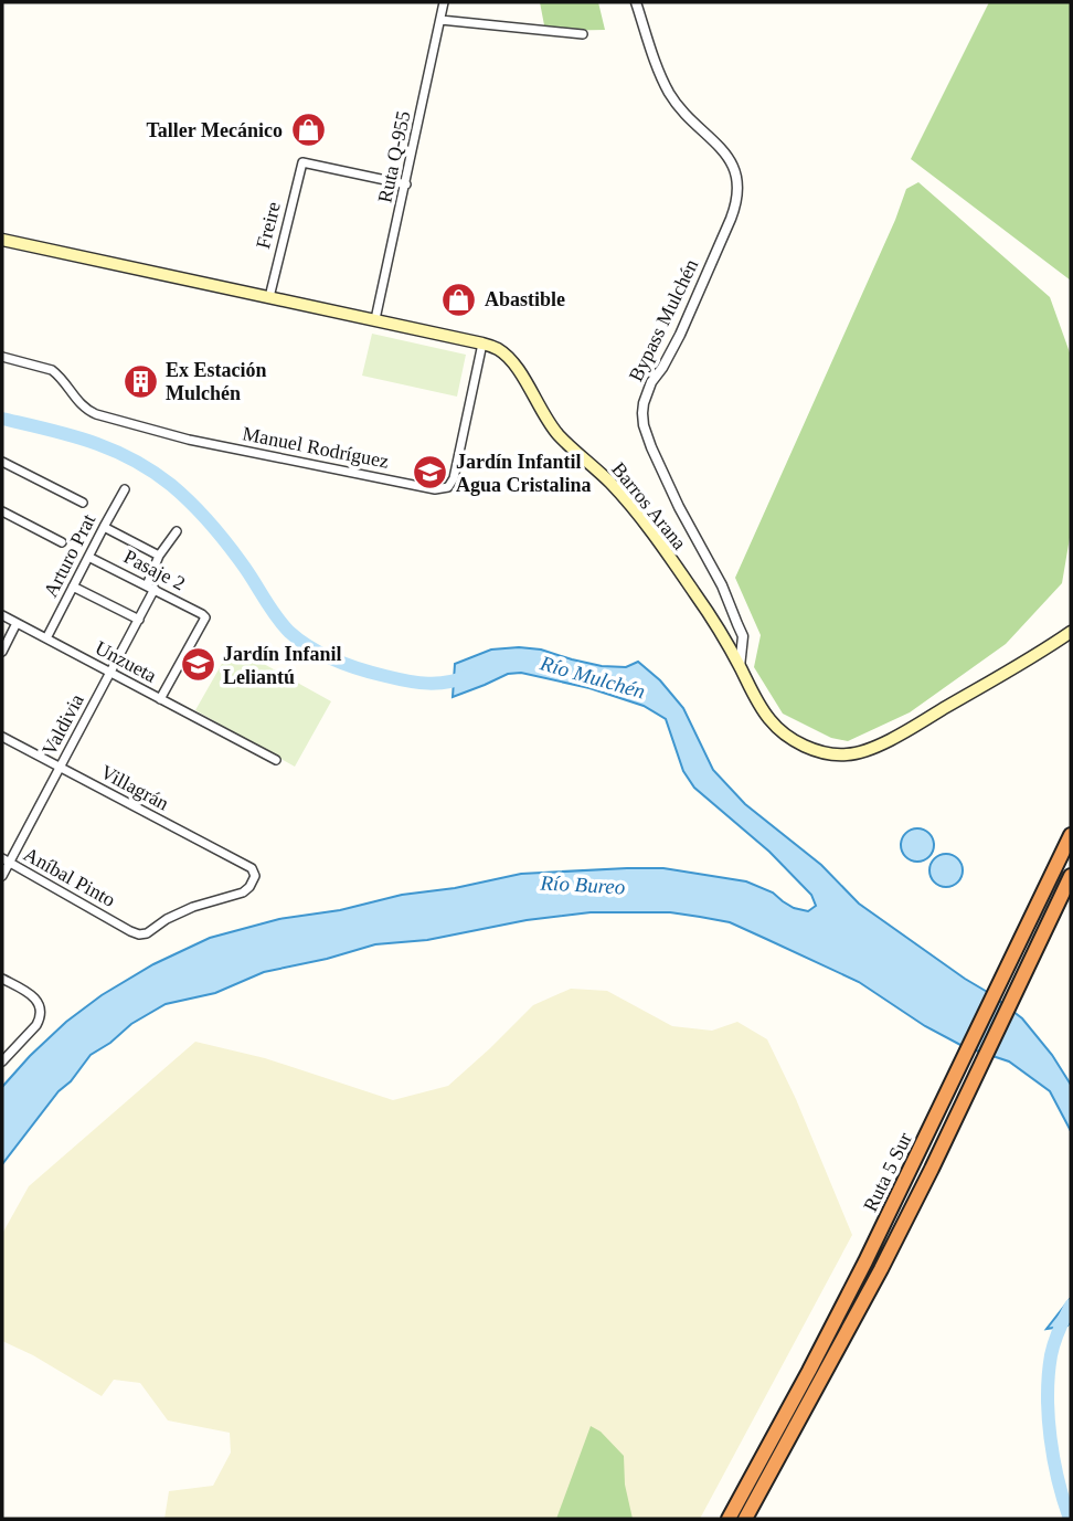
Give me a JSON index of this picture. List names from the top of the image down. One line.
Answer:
{"streets":{"highway":["Ruta 5 Sur"],"main road":["Barros Arana"],"street":["Ruta Q-955","Freire","Bypass Mulchén","Manuel Rodríguez","Arturo Prat","Pasaje 2","Unzueta","Valdivia","Villagrán","Aníbal Pinto"]},"crossings":[["Ruta Q-955","Freire"],["Ruta Q-955","Barros Arana"],["Freire","Barros Arana"],["Bypass Mulchén","Barros Arana"],["Manuel Rodríguez","Barros Arana"],["Arturo Prat","Pasaje 2"],["Arturo Prat","Unzueta"],["Pasaje 2","Unzueta"],["Pasaje 2","Valdivia"],["Unzueta","Valdivia"],["Valdivia","Villagrán"],["Valdivia","Aníbal Pinto"],["Villagrán","Aníbal Pinto"]],"water":["Río Mulchén","Río Bureo"],"places":{"shop":["Taller Mecánico","Abastible"],"building":["Ex Estación Mulchén"],"school or university":["Jardín Infantil Agua Cristalina","Jardín Infanil Leliantú"]}}
